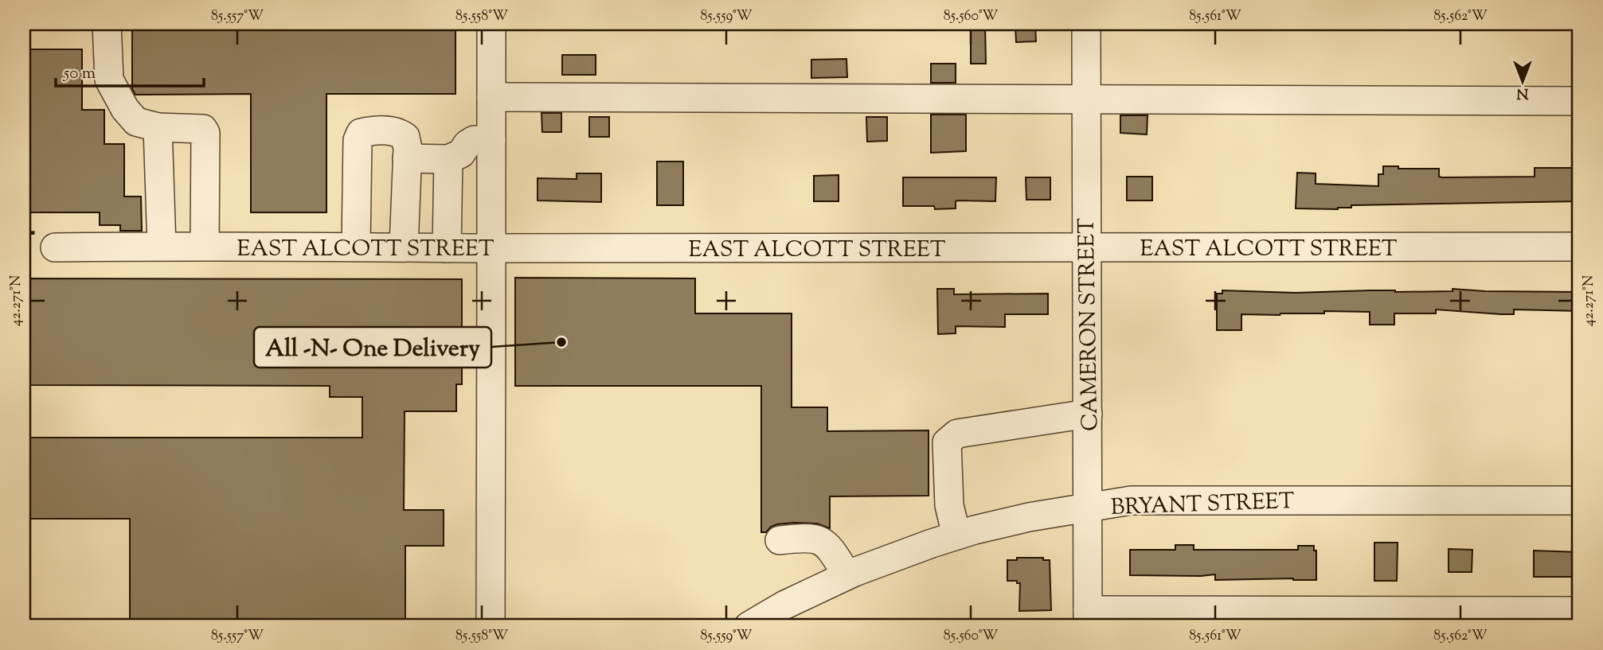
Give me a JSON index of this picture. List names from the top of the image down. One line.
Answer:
{"streets":{"street":["EAST ALCOTT STREET","CAMERON STREET","BRYANT STREET"]},"crossings":[["EAST ALCOTT STREET","CAMERON STREET"],["CAMERON STREET","BRYANT STREET"]],"places":["All -N- One Delivery"],"scale_bar":"50 m","north":"bottom","coordinates":["85.557°W","85.558°W","85.559°W","85.560°W","85.561°W","85.562°W","42.271°N"]}
